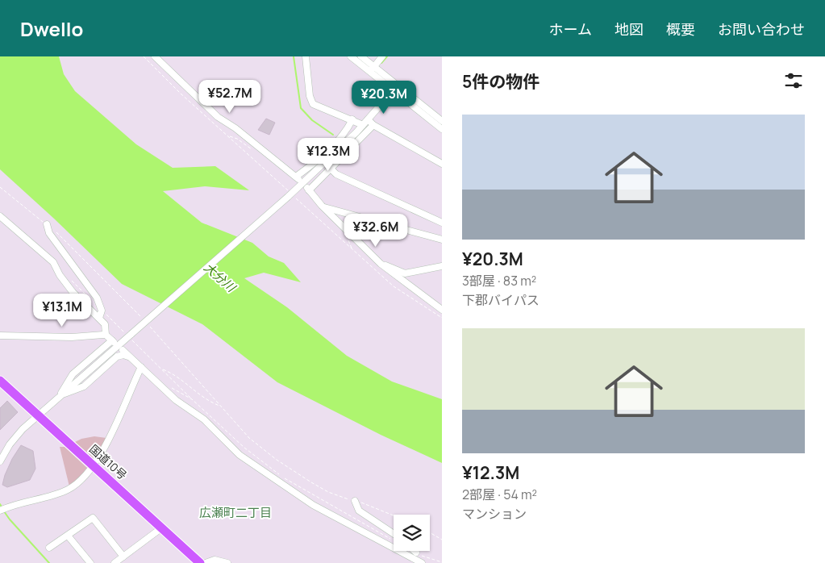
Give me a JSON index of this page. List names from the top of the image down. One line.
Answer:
{"streets":{"highway":["国道10号"]},"districts":["広瀬町二丁目"],"water":["大分川"],"page":{"header":"Dwello","nav":["ホーム","地図","概要","お問い合わせ"],"heading":"5件の物件","price":["¥52.7M","¥20.3M","¥12.3M","¥32.6M","¥13.1M"],"list":[{"name":"¥20.3M","note":"3部屋 · 83 m² · 下郡バイパス"},{"name":"¥12.3M","note":"2部屋 · 54 m² · マンション"}]}}
